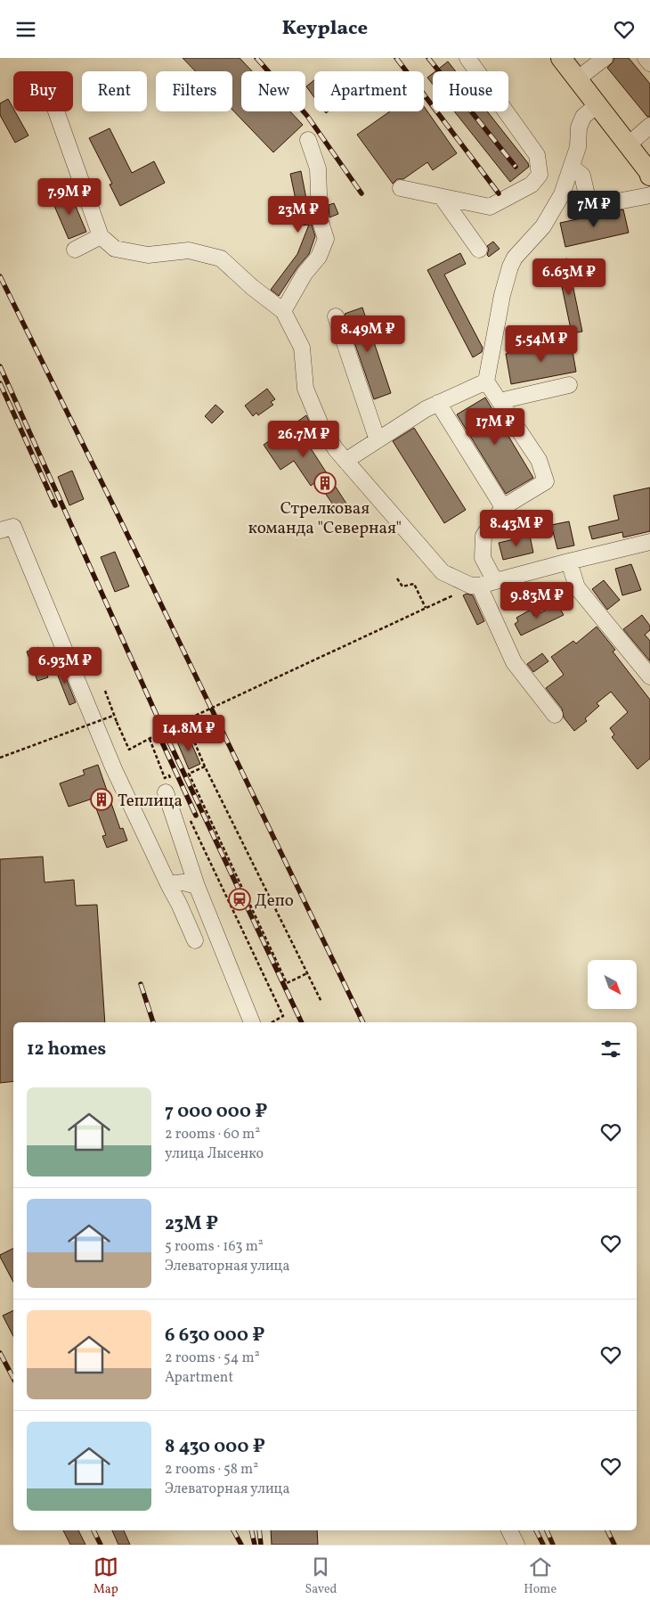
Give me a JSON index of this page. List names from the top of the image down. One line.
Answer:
{"places":{"building":["Стрелковая команда \"Северная\"","Теплица"],"station":["Депо"]},"north":"bottom right","page":{"header":"Keyplace","chip":["Buy","Rent","Filters","New","Apartment","House"],"price":["7.9M ₽","7M ₽","23M ₽","6.63M ₽","8.49M ₽","5.54M ₽","17M ₽","26.7M ₽","8.43M ₽","9.83M ₽","6.93M ₽","14.8M ₽"],"heading":"12 homes","list":[{"name":"7 000 000 ₽","note":"2 rooms · 60 m² · улица Лысенко"},{"name":"23M ₽","note":"5 rooms · 163 m² · Элеваторная улица"},{"name":"6 630 000 ₽","note":"2 rooms · 54 m² · Apartment"},{"name":"8 430 000 ₽","note":"2 rooms · 58 m² · Элеваторная улица"}],"tabs":["Map","Saved","Home"]}}
